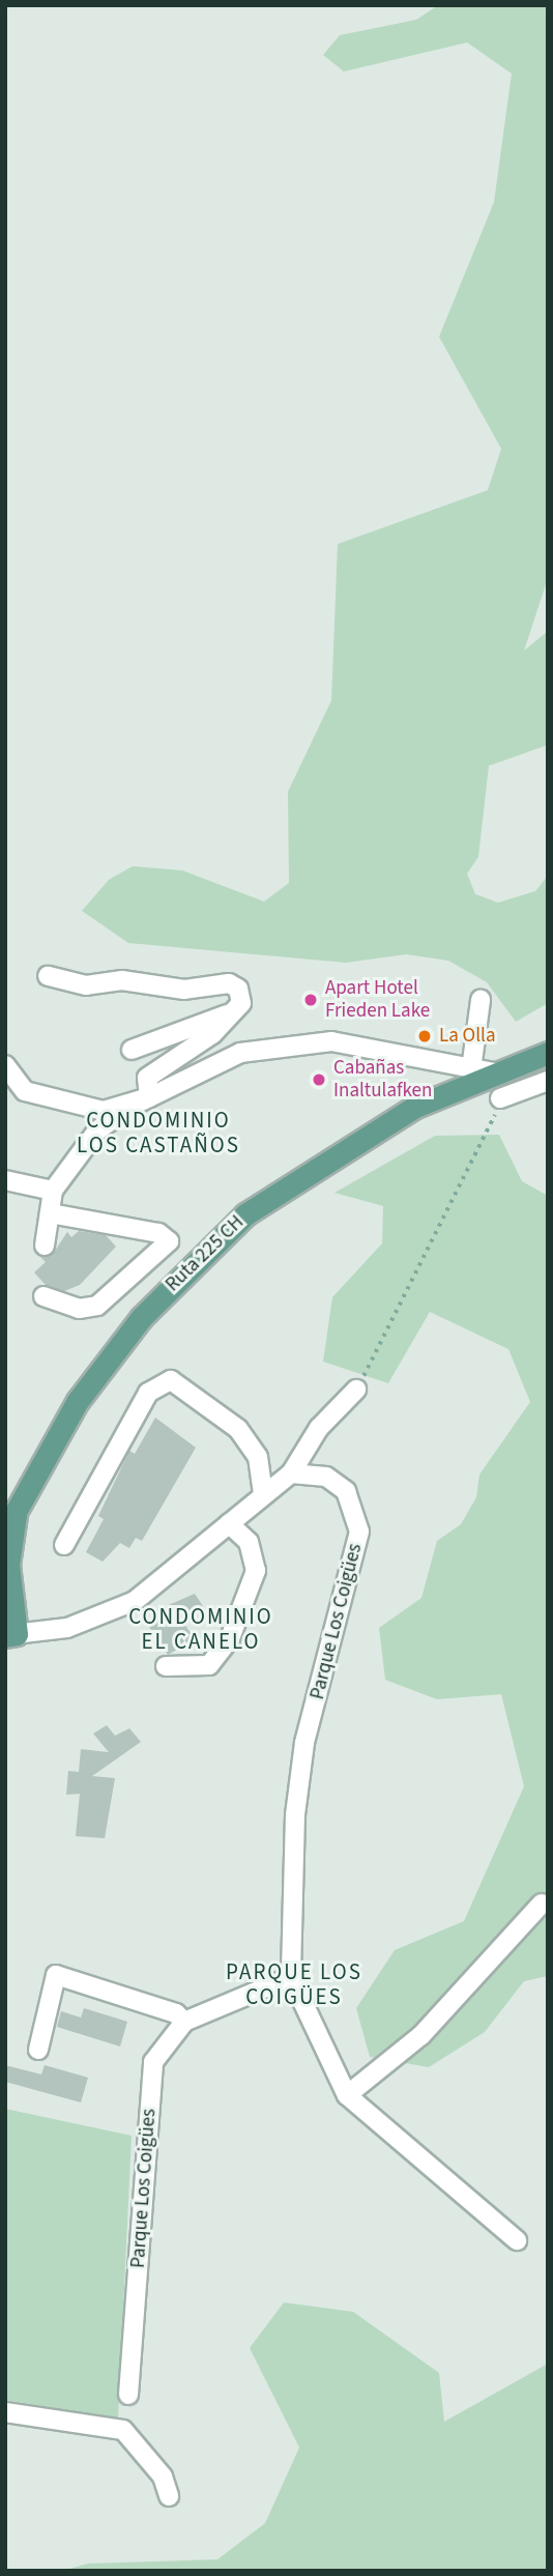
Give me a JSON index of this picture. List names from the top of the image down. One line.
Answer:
{"streets":{"main road":["Ruta 225 CH"],"street":["Parque Los Coigües"]},"districts":["CONDOMINIO LOS CASTAÑOS","CONDOMINIO EL CANELO","PARQUE LOS COIGÜES"],"places":["Apart Hotel Frieden Lake","La Olla","Cabañas Inaltulafken"]}
